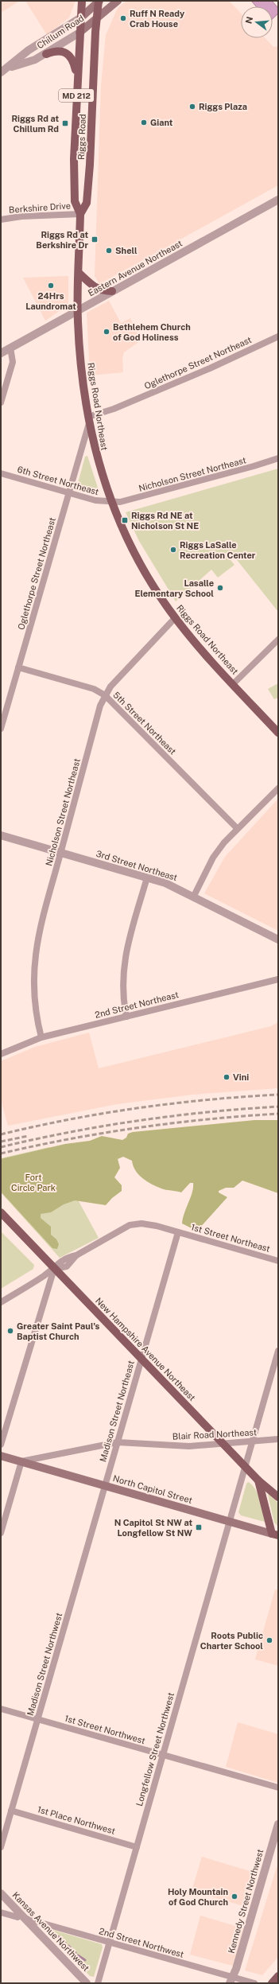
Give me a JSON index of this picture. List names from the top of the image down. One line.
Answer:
{"streets":{"main road":["Chillum Road","MD 212","Riggs Road","Riggs Road Northeast","New Hampshire Avenue Northeast","North Capitol Street"],"street":["Berkshire Drive","Eastern Avenue Northeast","Oglethorpe Street Northeast","Nicholson Street Northeast","6th Street Northeast","5th Street Northeast","3rd Street Northeast","2nd Street Northeast","1st Street Northeast","Madison Street Northeast","Blair Road Northeast","Madison Street Northwest","1st Street Northwest","Longfellow Street Northwest","1st Place Northwest","Kennedy Street Northwest","Kansas Avenue Northwest","2nd Street Northwest"]},"crossings":[["Chillum Road","Riggs Road"],["Riggs Road","Berkshire Drive"],["Riggs Road","Eastern Avenue Northeast"],["Riggs Road","Riggs Road Northeast"],["Eastern Avenue Northeast","Riggs Road Northeast"],["Oglethorpe Street Northeast","Riggs Road Northeast"],["Oglethorpe Street Northeast","6th Street Northeast"],["Oglethorpe Street Northeast","5th Street Northeast"],["Riggs Road Northeast","Nicholson Street Northeast"],["Riggs Road Northeast","6th Street Northeast"],["Nicholson Street Northeast","6th Street Northeast"],["Nicholson Street Northeast","5th Street Northeast"],["Nicholson Street Northeast","3rd Street Northeast"],["Nicholson Street Northeast","2nd Street Northeast"],["1st Street Northeast","New Hampshire Avenue Northeast"],["1st Street Northeast","Madison Street Northeast"],["New Hampshire Avenue Northeast","Madison Street Northeast"],["New Hampshire Avenue Northeast","Blair Road Northeast"],["New Hampshire Avenue Northeast","Longfellow Street Northwest"],["Madison Street Northeast","Blair Road Northeast"],["Madison Street Northeast","North Capitol Street"],["Madison Street Northeast","Madison Street Northwest"],["Blair Road Northeast","North Capitol Street"],["Blair Road Northeast","Longfellow Street Northwest"],["North Capitol Street","Madison Street Northwest"],["North Capitol Street","Longfellow Street Northwest"],["Madison Street Northwest","1st Street Northwest"],["Madison Street Northwest","1st Place Northwest"],["1st Street Northwest","Longfellow Street Northwest"],["Longfellow Street Northwest","1st Place Northwest"],["Longfellow Street Northwest","2nd Street Northwest"],["Kennedy Street Northwest","2nd Street Northwest"],["Kansas Avenue Northwest","2nd Street Northwest"]],"parks":["Fort Circle Park"],"places":{"other":["Ruff N Ready Crab House","Riggs Plaza","Giant","Shell","24Hrs Laundromat","Bethlehem Church of God Holiness","Riggs LaSalle Recreation Center","Lasalle Elementary School","Vini","Greater Saint Paul's Baptist Church","Roots Public Charter School","Holy Mountain of God Church"],"transit":["Riggs Rd at Chillum Rd","Riggs Rd at Berkshire Dr","Riggs Rd NE at Nicholson St NE","N Capitol St NW at Longfellow St NW"]},"north":"left"}
